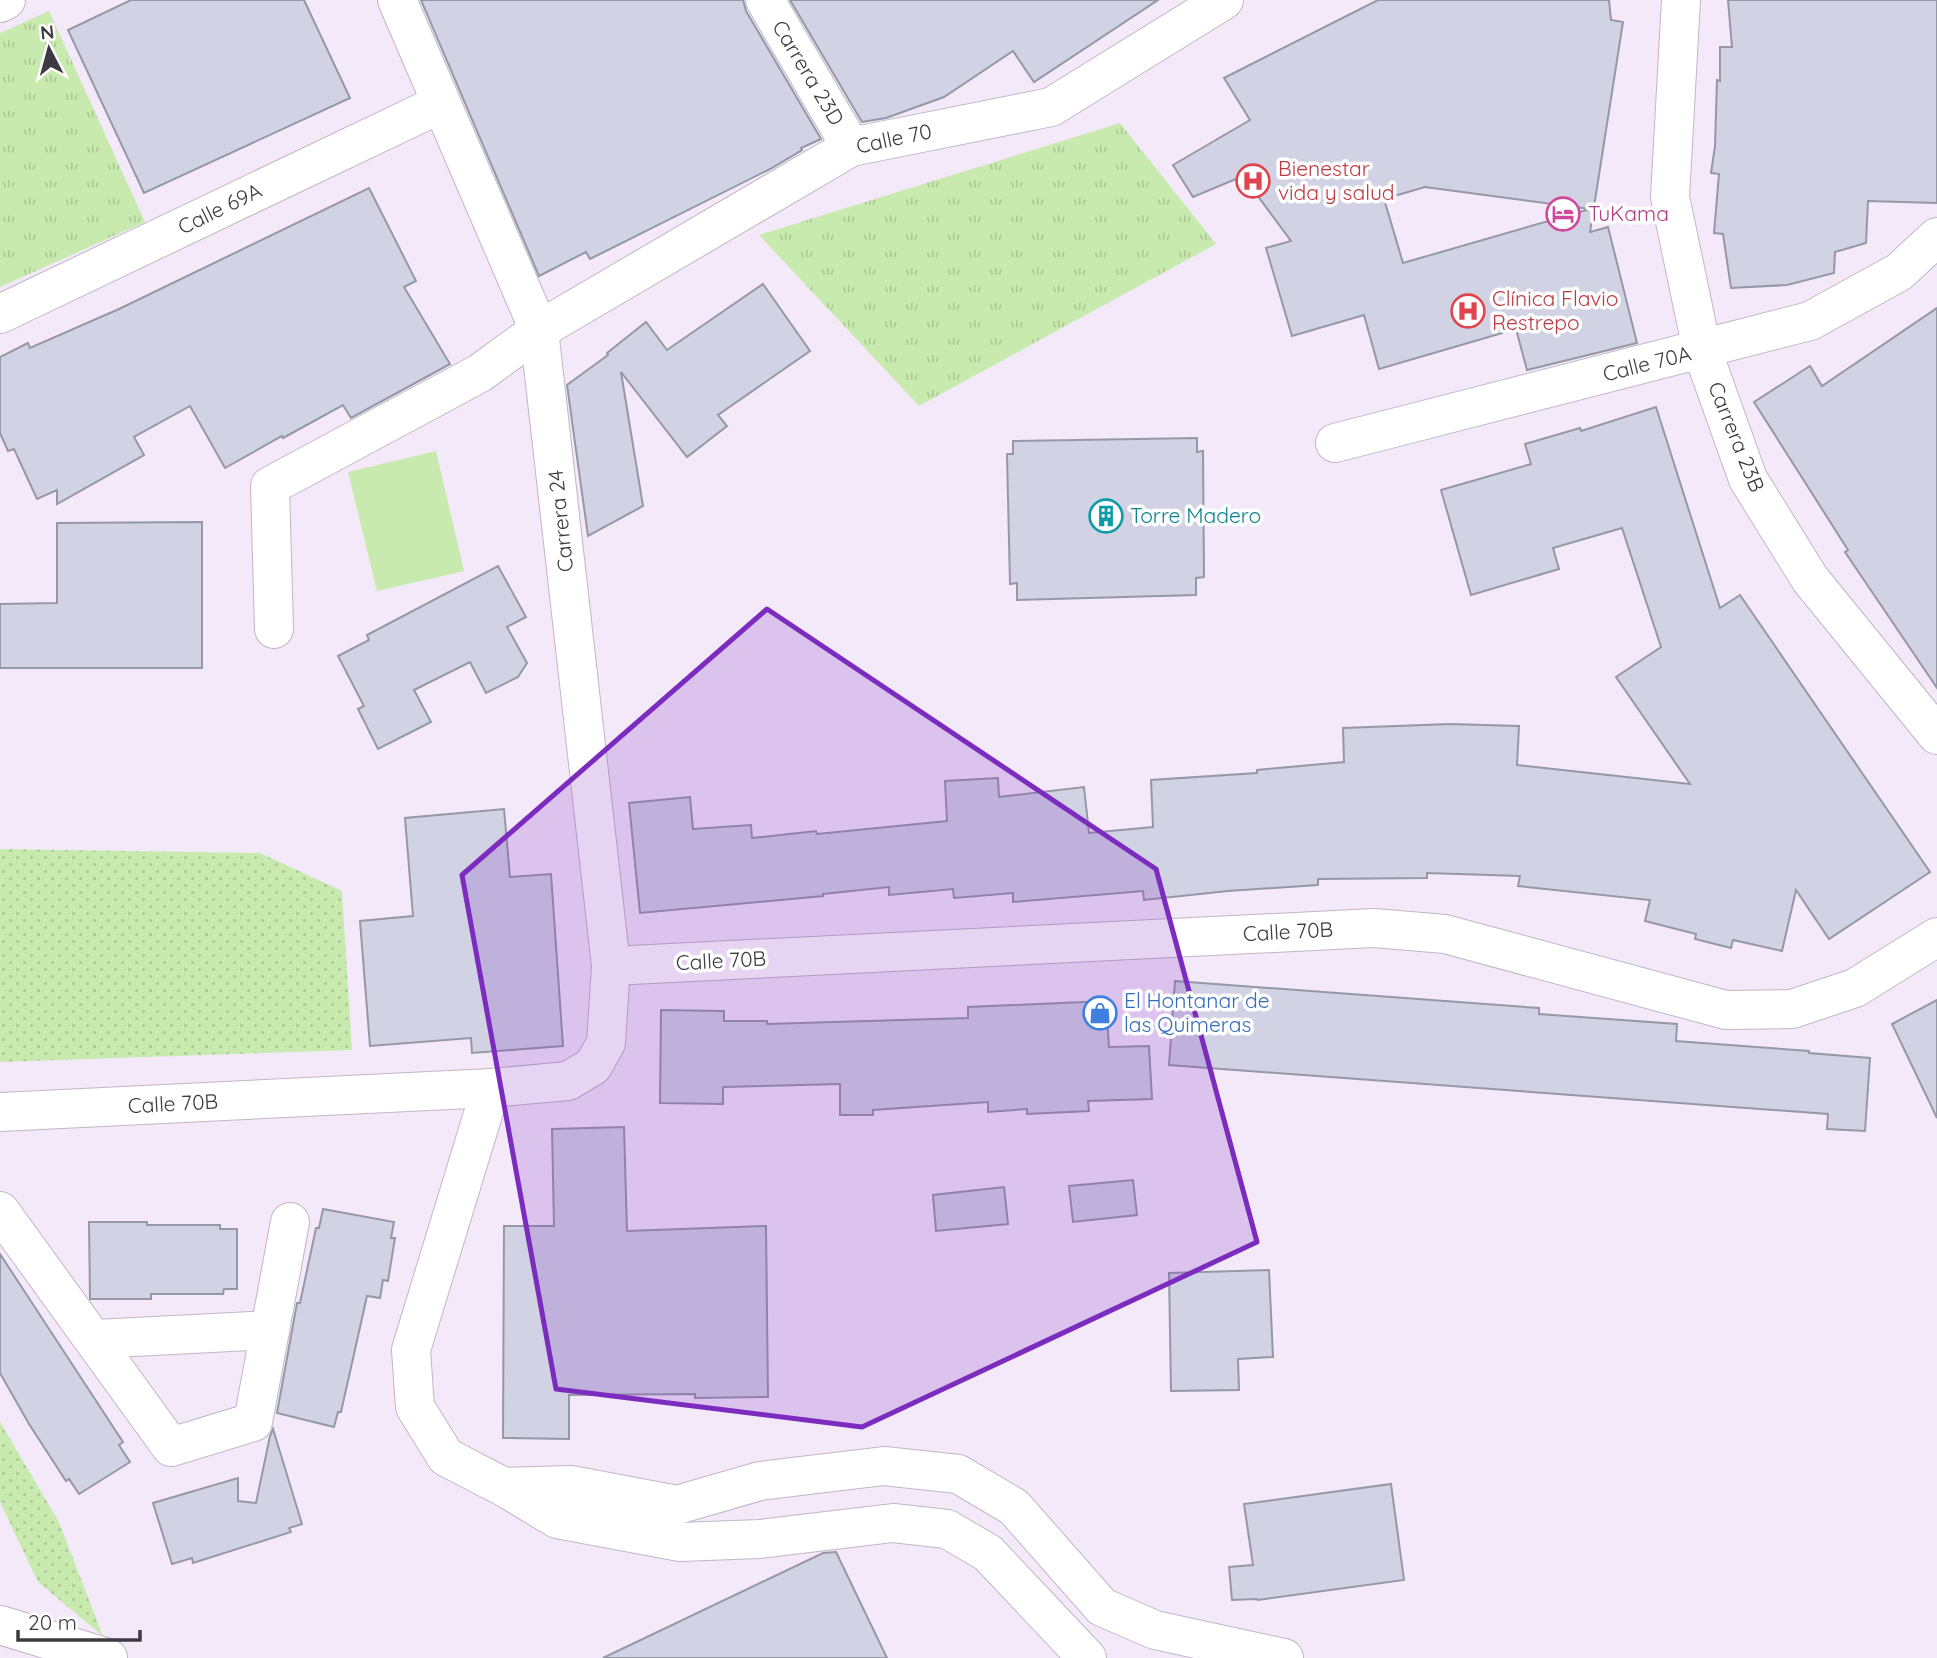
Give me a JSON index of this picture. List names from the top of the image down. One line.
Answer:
{"streets":{"street":["Carrera 23D","Calle 70","Calle 69A","Calle 70A","Carrera 23B","Carrera 24","Calle 70B"]},"crossings":[["Carrera 23D","Calle 70"],["Calle 70","Carrera 24"],["Calle 69A","Carrera 24"],["Calle 70A","Carrera 23B"],["Carrera 24","Calle 70B"]],"places":{"hospital":["Bienestar vida y salud","Clínica Flavio Restrepo"],"hotel":["TuKama"],"building":["Torre Madero"],"shop":["El Hontanar de las Quimeras"]},"scale_bar":"20 m","north":"top"}
